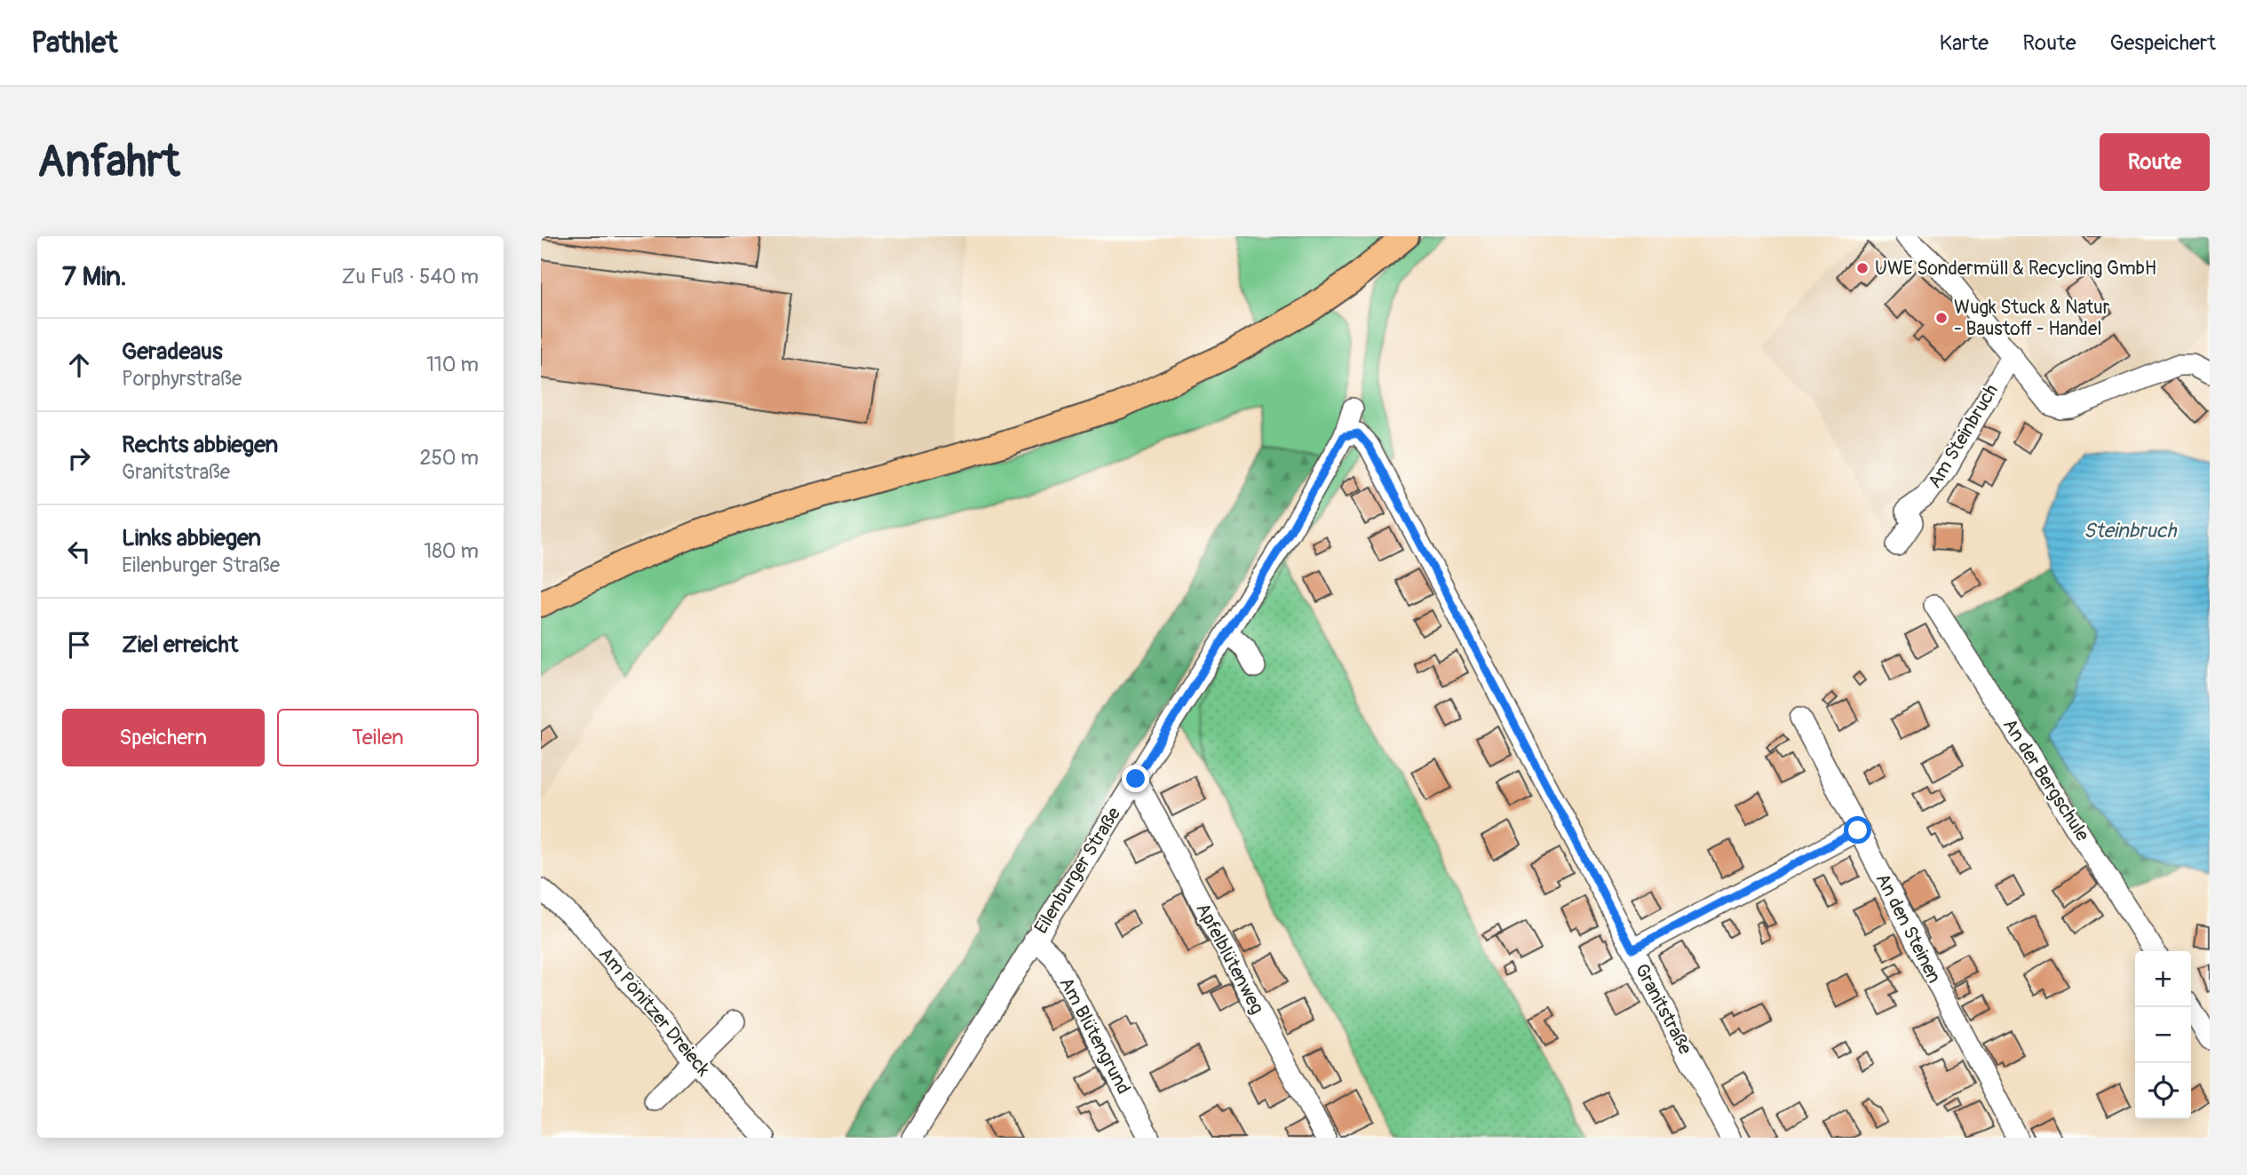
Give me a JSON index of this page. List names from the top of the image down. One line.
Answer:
{"streets":{"street":["Am Steinbruch","An der Bergschule","Eilenburger Straße","An den Steinen","Apfelblütenweg","Granitstraße","Am Pönitzer Dreieck","Am Blütengrund"]},"crossings":[["Eilenburger Straße","Apfelblütenweg"],["Eilenburger Straße","Granitstraße"],["Eilenburger Straße","Am Blütengrund"]],"water":["Steinbruch"],"places":["UWE Sondermüll & Recycling GmbH","Wugk Stuck & Natur - Baustoff - Handel"],"page":{"header":"Pathlet","nav":["Karte","Route","Gespeichert"],"buttons":["Route",["Speichern","Teilen"]],"title":"Anfahrt","heading":["7 Min.","Zu Fuß · 540 m"],"list":[["Geradeaus","Porphyrstraße","110 m"],["Rechts abbiegen","Granitstraße","250 m"],["Links abbiegen","Eilenburger Straße","180 m"],"Ziel erreicht"],"map_buttons":["+","−"]}}
